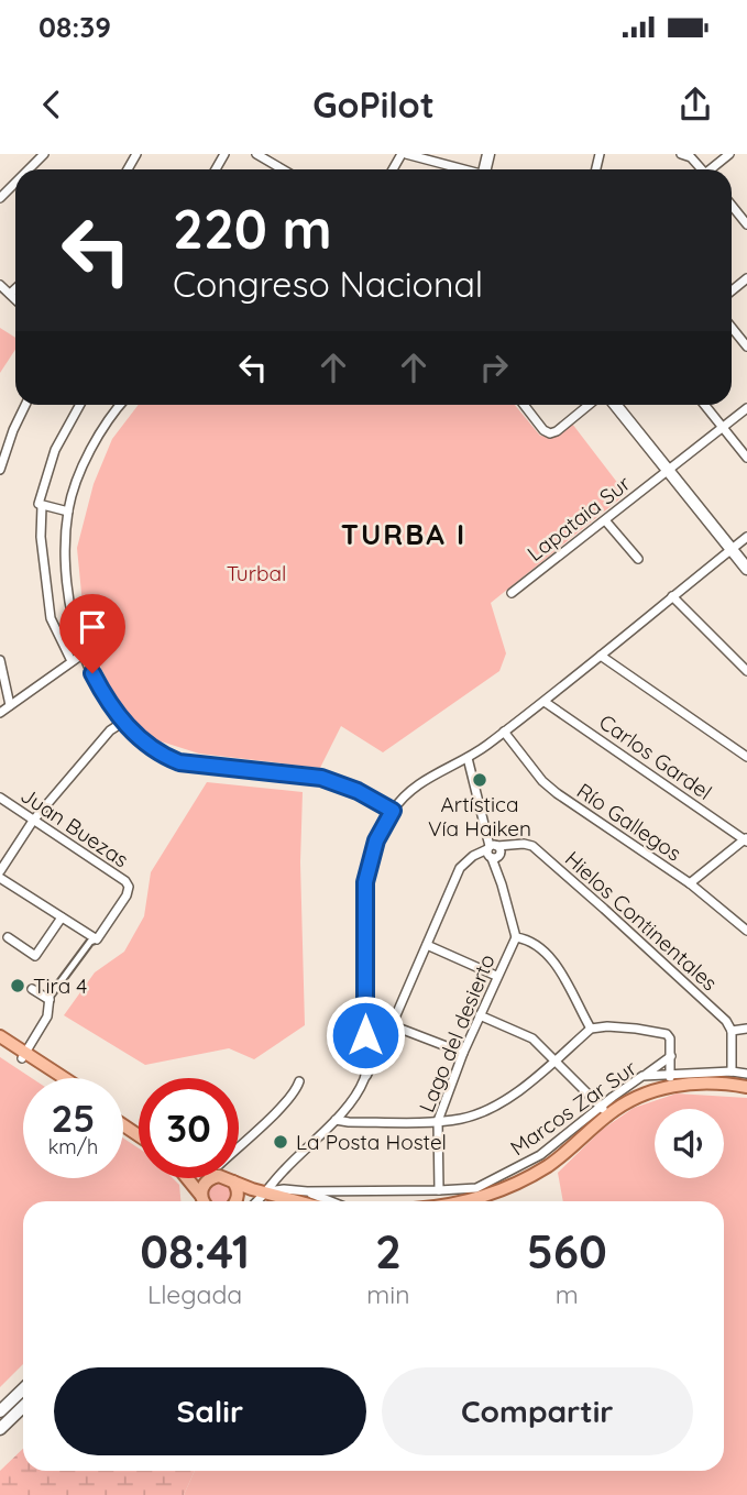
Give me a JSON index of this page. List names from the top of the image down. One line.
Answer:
{"streets":{"street":["Lapataia Sur","Carlos Gardel","Río Gallegos","Juan Buezas","Hielos Continentales","Lago del desierto","Marcos Zar Sur"]},"crossings":[["Hielos Continentales","Marcos Zar Sur"],["Lago del desierto","Marcos Zar Sur"]],"districts":["TURBA I"],"parks":["Turbal"],"places":["Artística Vía Haiken","Tira 4","La Posta Hostel"],"page":{"status":"08:39","header":"GoPilot","turn":["220 m","Congreso Nacional"],"speed":"25 km/h","limit":"30","eta":["08:41","Llegada","2","min","560","m"],"buttons":["Salir","Compartir"]}}
